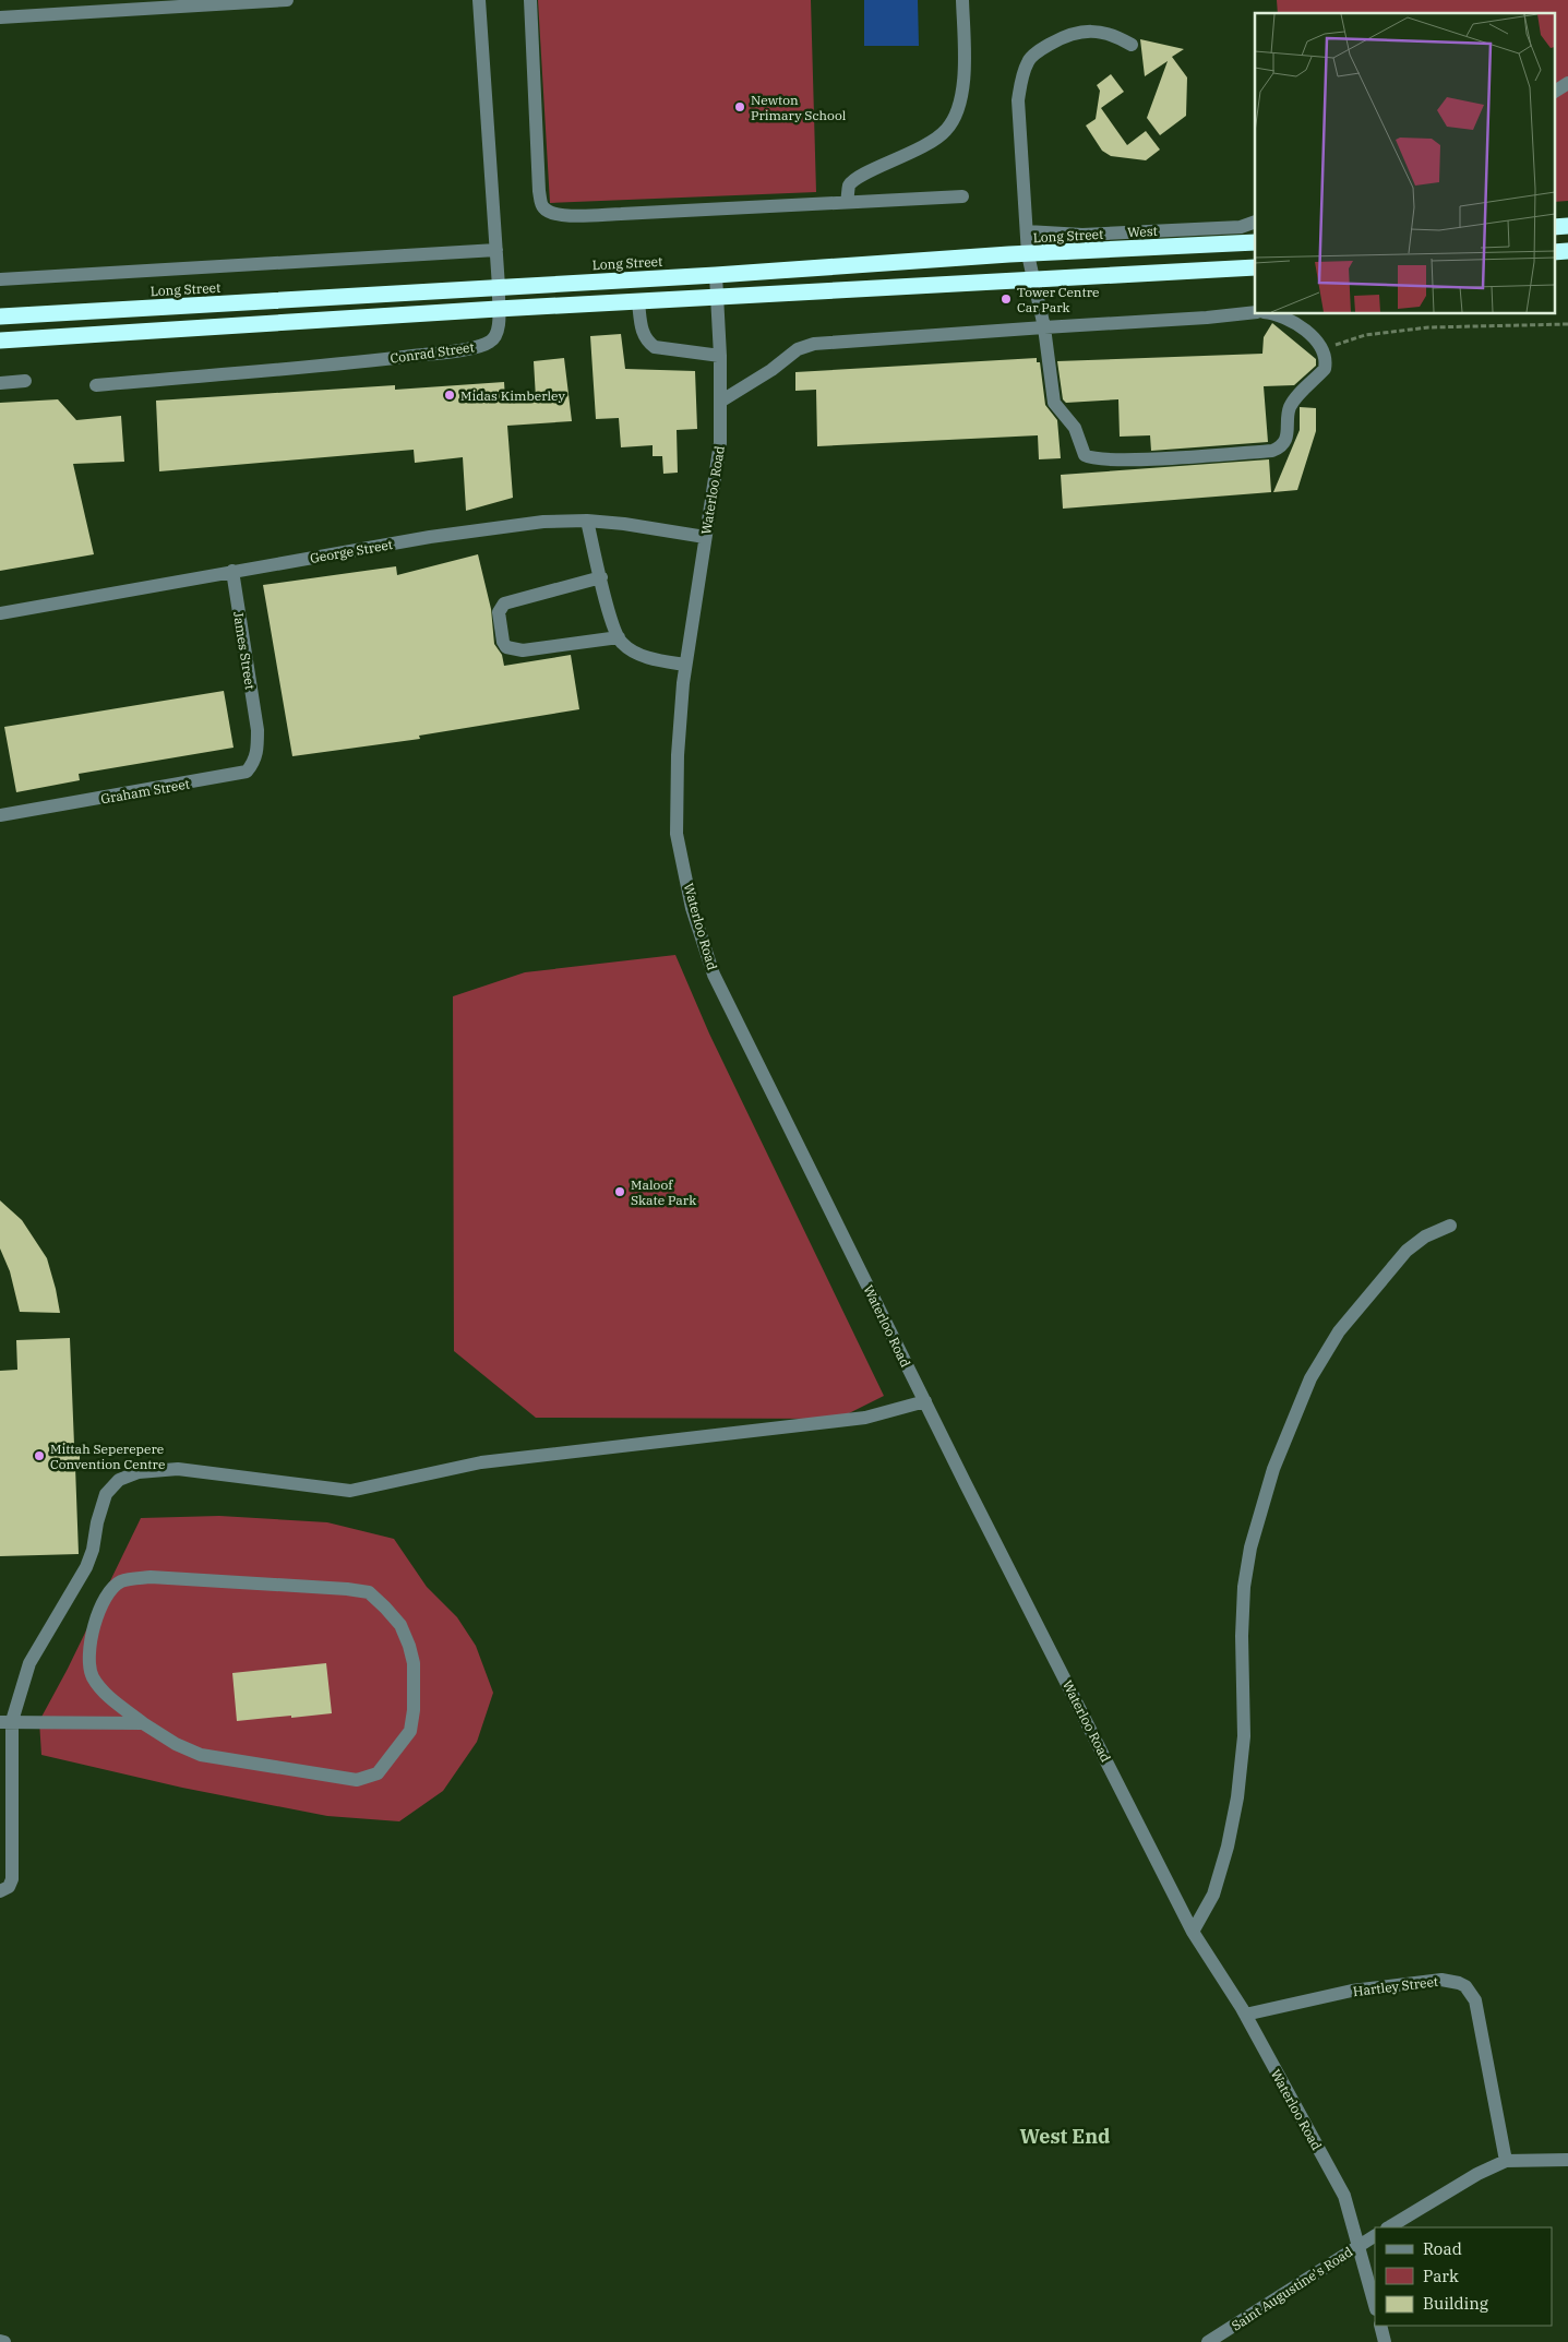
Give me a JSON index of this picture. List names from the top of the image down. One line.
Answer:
{"streets":{"highway":["Long Street"],"street":["West","Conrad Street","Waterloo Road","George Street","James Street","Graham Street","Hartley Street","Saint Augustine's Road"]},"crossings":[["Long Street","Conrad Street"],["Long Street","Waterloo Road"],["Waterloo Road","George Street"],["Waterloo Road","Hartley Street"],["Waterloo Road","Saint Augustine's Road"],["George Street","James Street"],["James Street","Graham Street"]],"districts":["West End"],"places":["Newton Primary School","Tower Centre Car Park","Midas Kimberley","Maloof Skate Park","Mittah Seperepere Convention Centre"],"legend":["Road","Park","Building"]}
